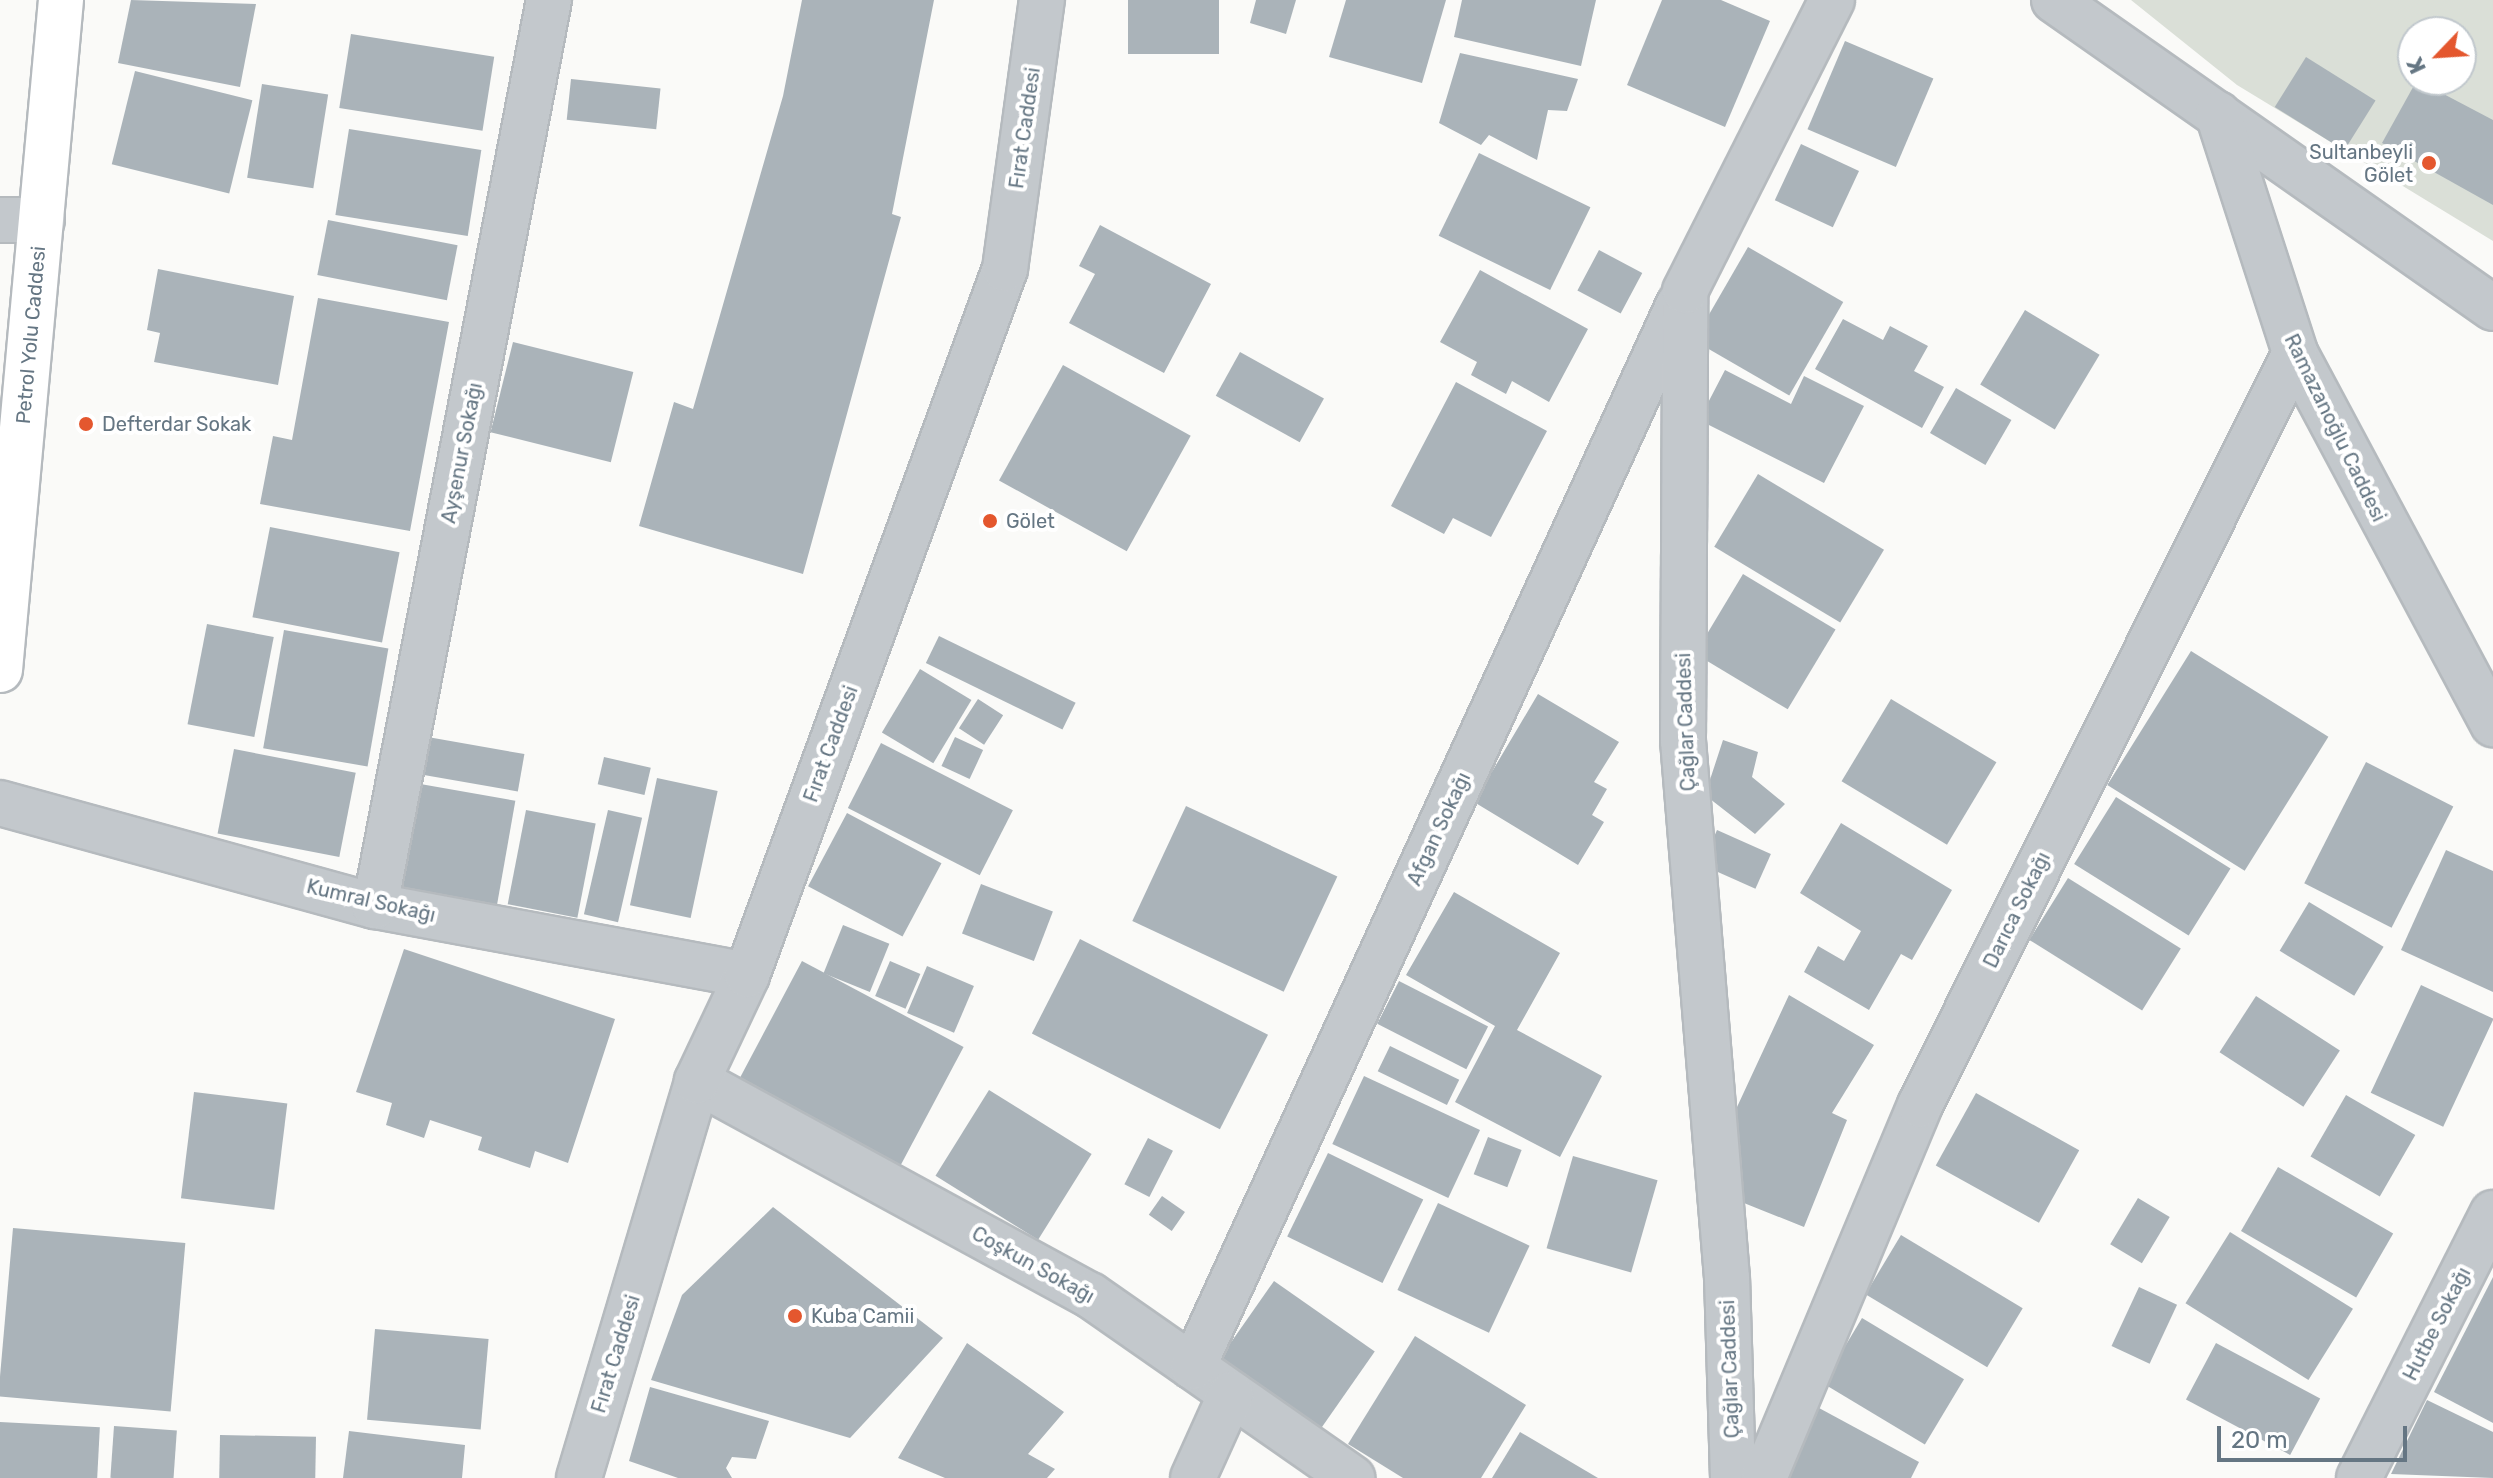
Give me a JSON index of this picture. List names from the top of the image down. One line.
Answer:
{"streets":{"main road":["Petrol Yolu Caddesi"],"street":["Fırat Caddesi","Ramazanoğlu Caddesi","Ayşenur Sokağı","Çağlar Caddesi","Afgan Sokağı","Kumral Sokağı","Darıca Sokağı","Coşkun Sokağı","Hutbe Sokağı"]},"crossings":[["Fırat Caddesi","Kumral Sokağı"],["Fırat Caddesi","Coşkun Sokağı"],["Ramazanoğlu Caddesi","Darıca Sokağı"],["Ayşenur Sokağı","Kumral Sokağı"],["Çağlar Caddesi","Afgan Sokağı"],["Afgan Sokağı","Coşkun Sokağı"]],"places":["Sultanbeyli Gölet","Defterdar Sokak","Gölet","Kuba Camii"],"scale_bar":"20 m","north":"bottom left"}
